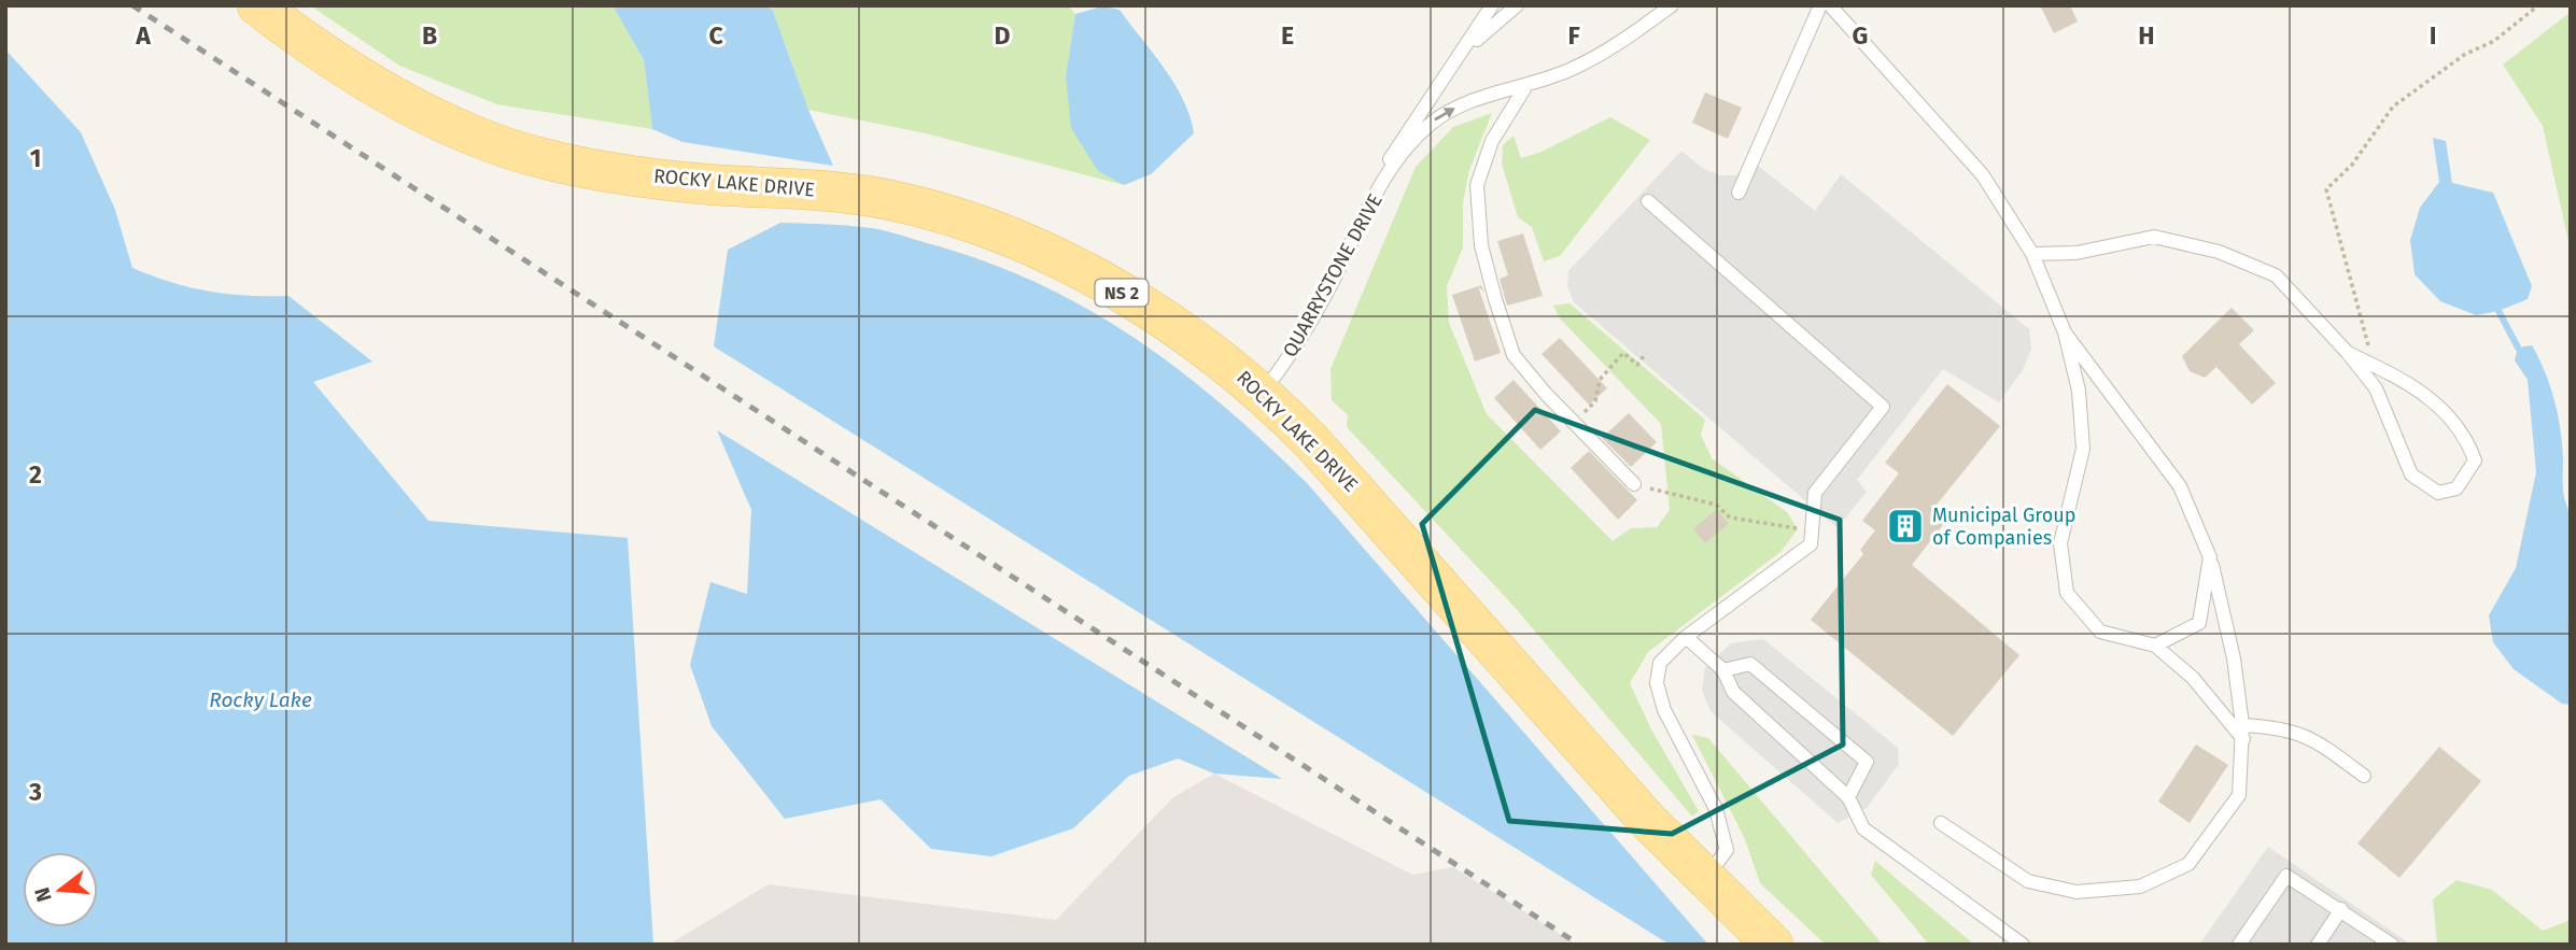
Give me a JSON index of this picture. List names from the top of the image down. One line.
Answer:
{"streets":{"main road":["ROCKY LAKE DRIVE","NS 2"],"lane":["QUARRYSTONE DRIVE"]},"crossings":[["ROCKY LAKE DRIVE","QUARRYSTONE DRIVE"]],"water":["Rocky Lake"],"places":{"building":["Municipal Group of Companies"]},"north":"left","grid":{"columns":["A","B","C","D","E","F","G","H","I"],"rows":["1","2","3"]}}
